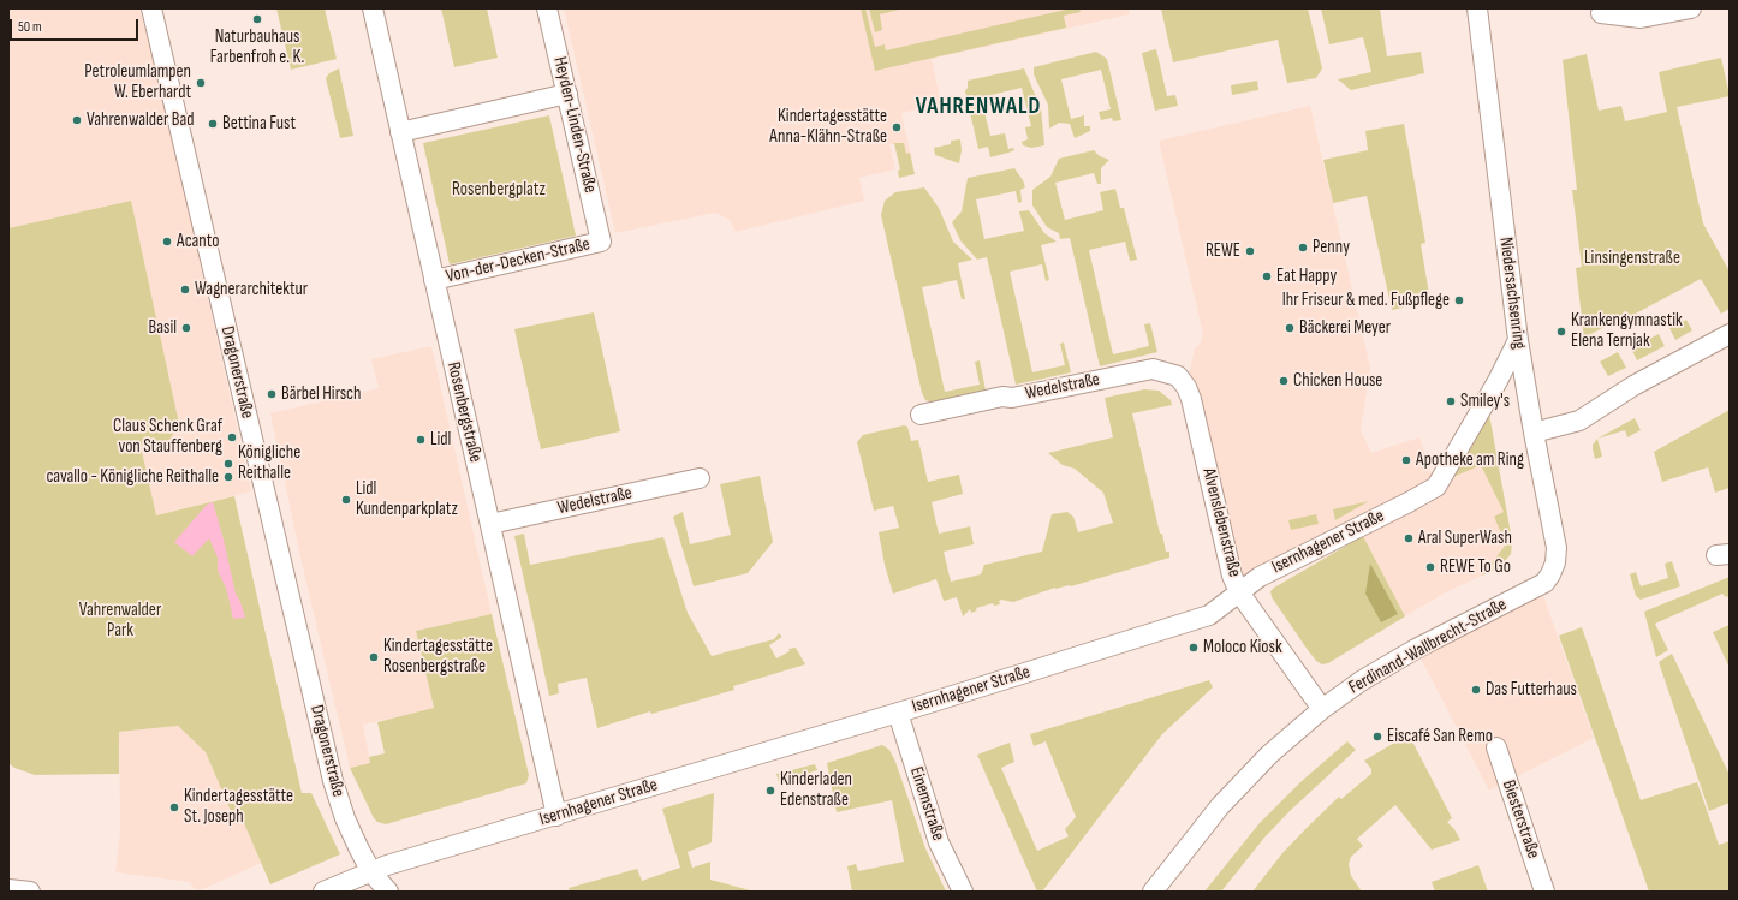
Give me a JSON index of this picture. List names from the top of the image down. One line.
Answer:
{"streets":{"street":["Heyden-Linden-Straße","Von-der-Decken-Straße","Niedersachsenring","Dragonerstraße","Wedelstraße","Rosenbergstraße","Alvenslebenstraße","Isernhagener Straße","Ferdinand-Wallbrecht-Straße","Einemstraße","Biesterstraße"]},"crossings":[["Heyden-Linden-Straße","Von-der-Decken-Straße"],["Von-der-Decken-Straße","Rosenbergstraße"],["Niedersachsenring","Isernhagener Straße"],["Niedersachsenring","Ferdinand-Wallbrecht-Straße"],["Dragonerstraße","Isernhagener Straße"],["Wedelstraße","Rosenbergstraße"],["Wedelstraße","Alvenslebenstraße"],["Rosenbergstraße","Isernhagener Straße"],["Alvenslebenstraße","Isernhagener Straße"],["Alvenslebenstraße","Ferdinand-Wallbrecht-Straße"],["Isernhagener Straße","Einemstraße"]],"districts":["VAHRENWALD"],"parks":["Rosenbergplatz","Linsingenstraße","Vahrenwalder Park"],"places":["Naturbauhaus Farbenfroh e. K.","Petroleumlampen W. Eberhardt","Vahrenwalder Bad","Bettina Fust","Kindertagesstätte Anna-Klähn-Straße","Acanto","Penny","REWE","Eat Happy","Wagnerarchitektur","Ihr Friseur & med. Fußpflege","Basil","Bäckerei Meyer","Krankengymnastik Elena Ternjak","Chicken House","Bärbel Hirsch","Smiley's","Claus Schenk Graf von Stauffenberg","Lidl","Apotheke am Ring","Königliche Reithalle","cavallo - Königliche Reithalle","Lidl Kundenparkplatz","Aral SuperWash","REWE To Go","Moloco Kiosk","Kindertagesstätte Rosenbergstraße","Das Futterhaus","Eiscafé San Remo","Kinderladen Edenstraße","Kindertagesstätte St. Joseph"],"scale_bar":"50 m"}
